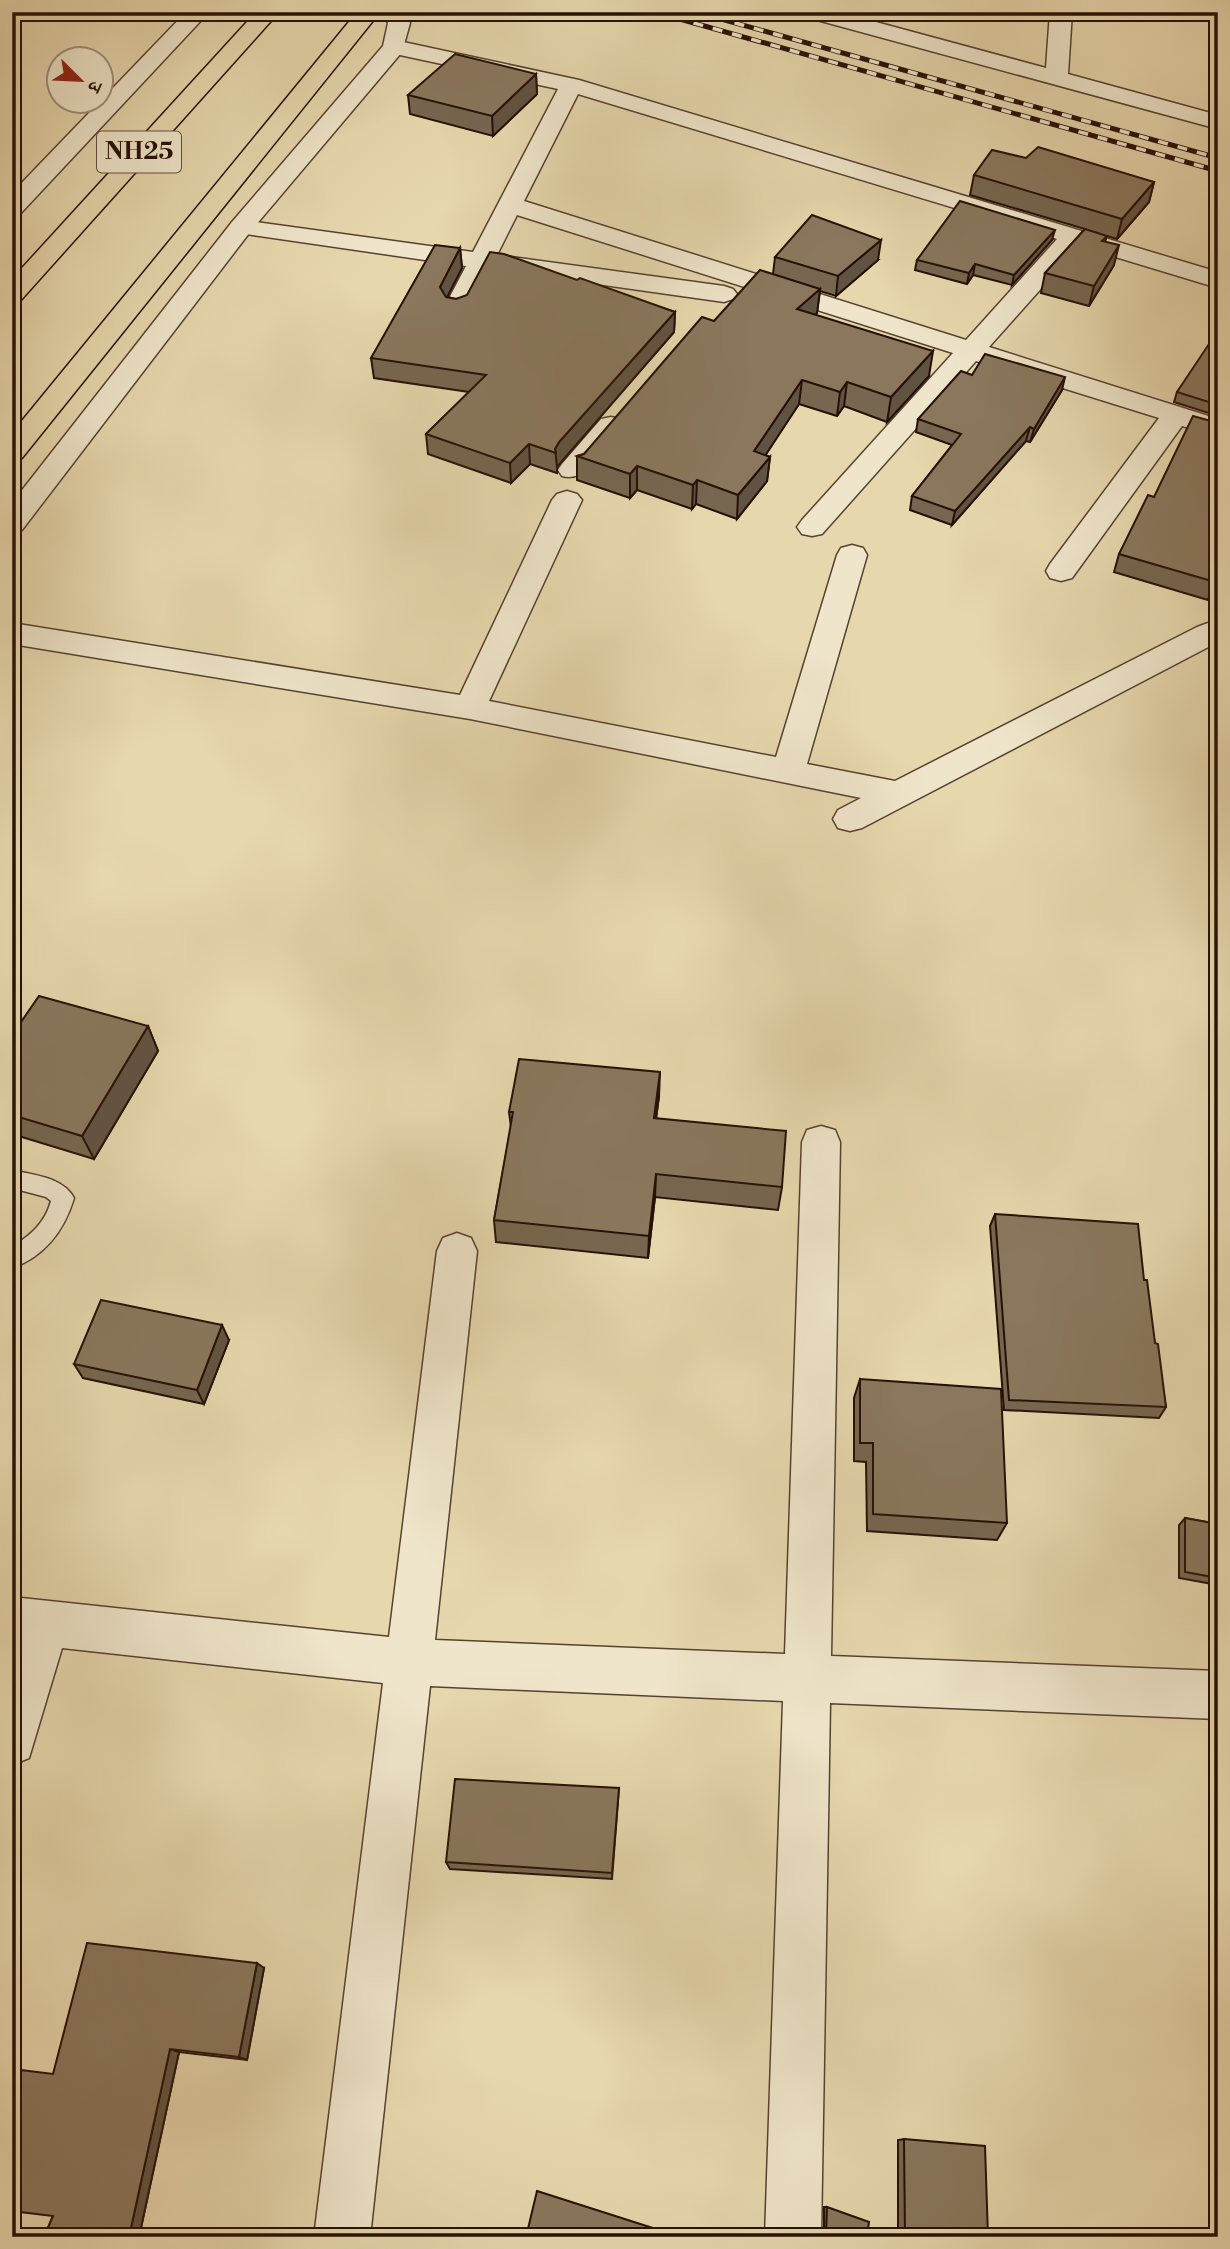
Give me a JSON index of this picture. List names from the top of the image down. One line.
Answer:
{"streets":{"highway":["NH25"]},"north":"bottom right"}
